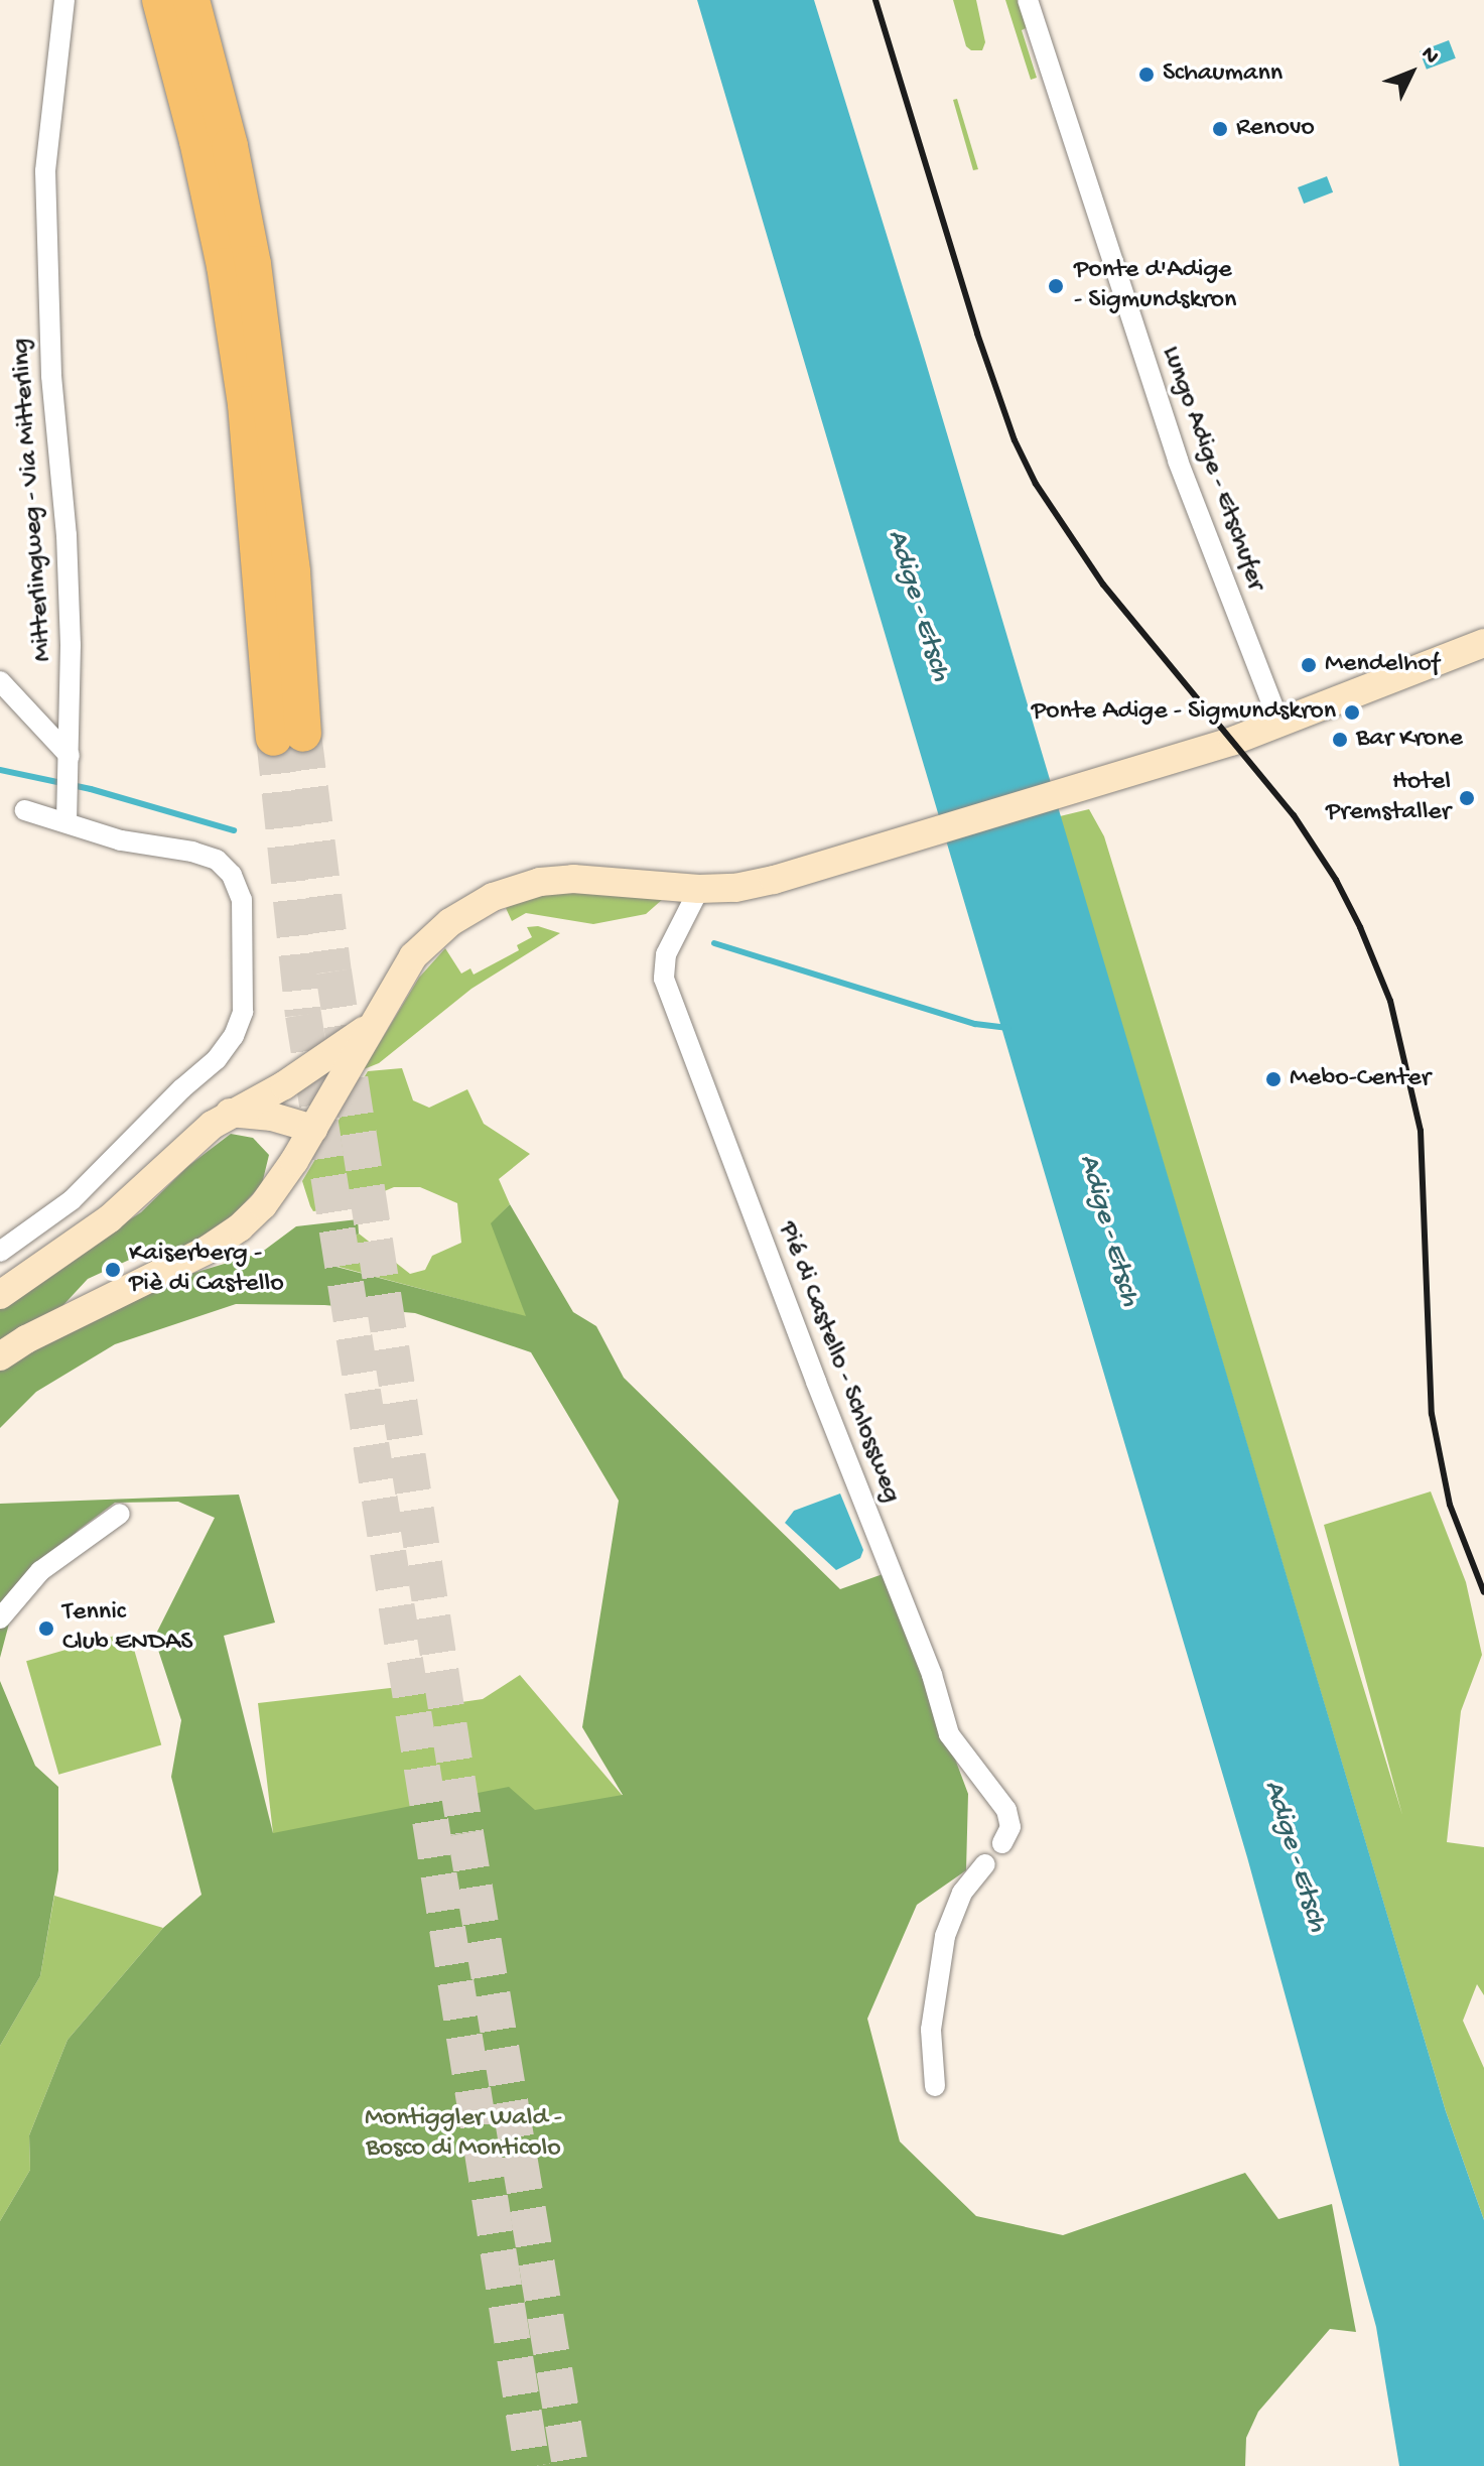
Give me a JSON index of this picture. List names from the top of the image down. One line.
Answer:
{"streets":{"street":["Lungo Adige - Etschufer","Mitterlingweg - Via Mitterling","Pié di Castello - Schlossweg"]},"water":["Adige - Etsch"],"parks":["Montiggler Wald - Bosco di Monticolo"],"places":["Schaumann","Renovo","Ponte d'Adige - Sigmundskron","Mendelhof","Ponte Adige - Sigmundskron","Bar Krone","Hotel Premstaller","Mebo-Center","Kaiserberg - Piè di Castello","Tennic Club ENDAS"],"north":"top right"}
